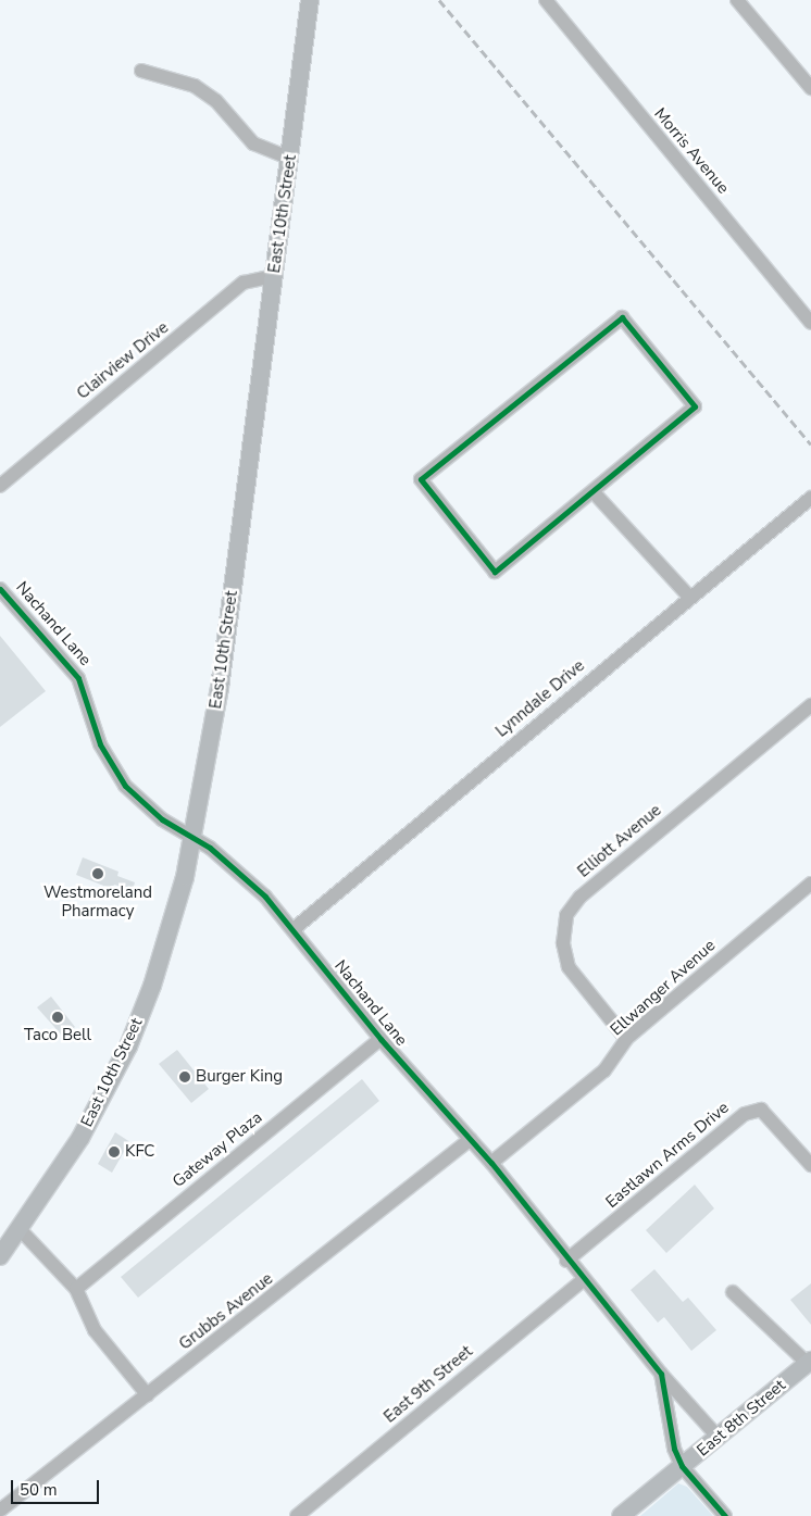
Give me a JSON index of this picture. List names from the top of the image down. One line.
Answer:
{"streets":{"main road":["East 10th Street","East 8th Street"],"street":["Morris Avenue","Clairview Drive","Nachand Lane","Lynndale Drive","Elliott Avenue","Ellwanger Avenue","Gateway Plaza","Eastlawn Arms Drive","Grubbs Avenue","East 9th Street"]},"crossings":[["East 10th Street","Clairview Drive"],["East 10th Street","Nachand Lane"],["Nachand Lane","Lynndale Drive"],["Nachand Lane","Ellwanger Avenue"],["Nachand Lane","Gateway Plaza"],["Nachand Lane","Eastlawn Arms Drive"],["Nachand Lane","Grubbs Avenue"],["Nachand Lane","East 9th Street"],["Nachand Lane","East 8th Street"],["Elliott Avenue","Ellwanger Avenue"]],"places":["Westmoreland Pharmacy","Taco Bell","Burger King","KFC"],"scale_bar":"50 m"}
